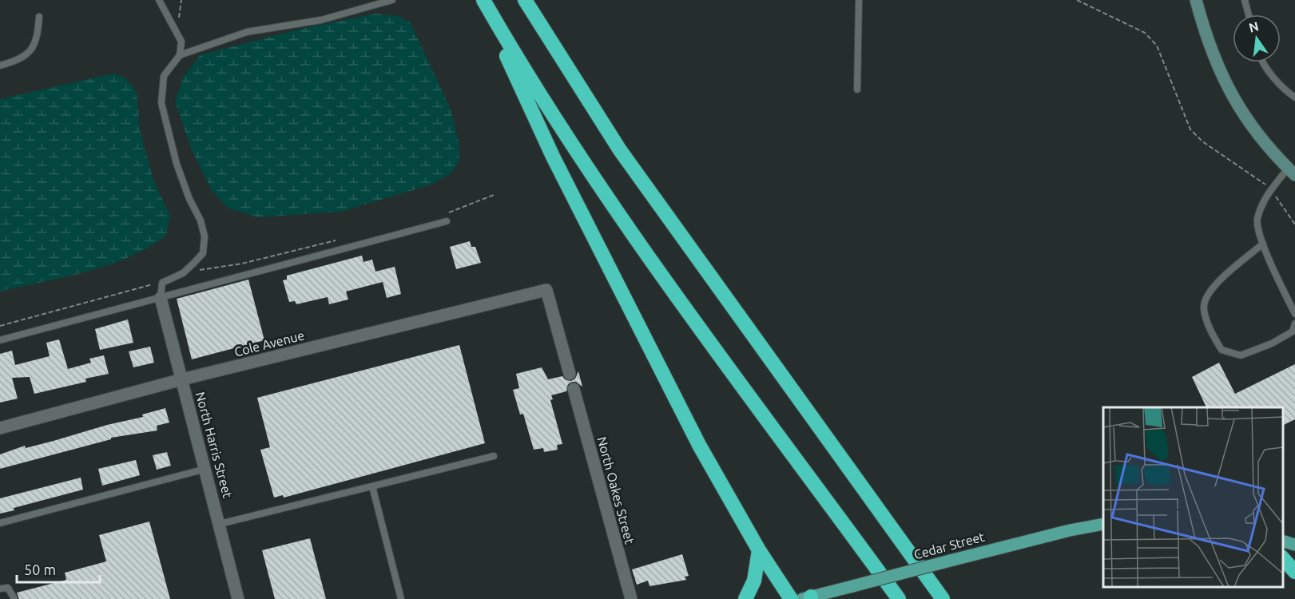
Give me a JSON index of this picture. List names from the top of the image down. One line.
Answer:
{"streets":{"main road":["Cedar Street"],"street":["Cole Avenue","North Harris Street","North Oakes Street"]},"crossings":[["Cole Avenue","North Harris Street"]],"scale_bar":"50 m","north":"top"}
